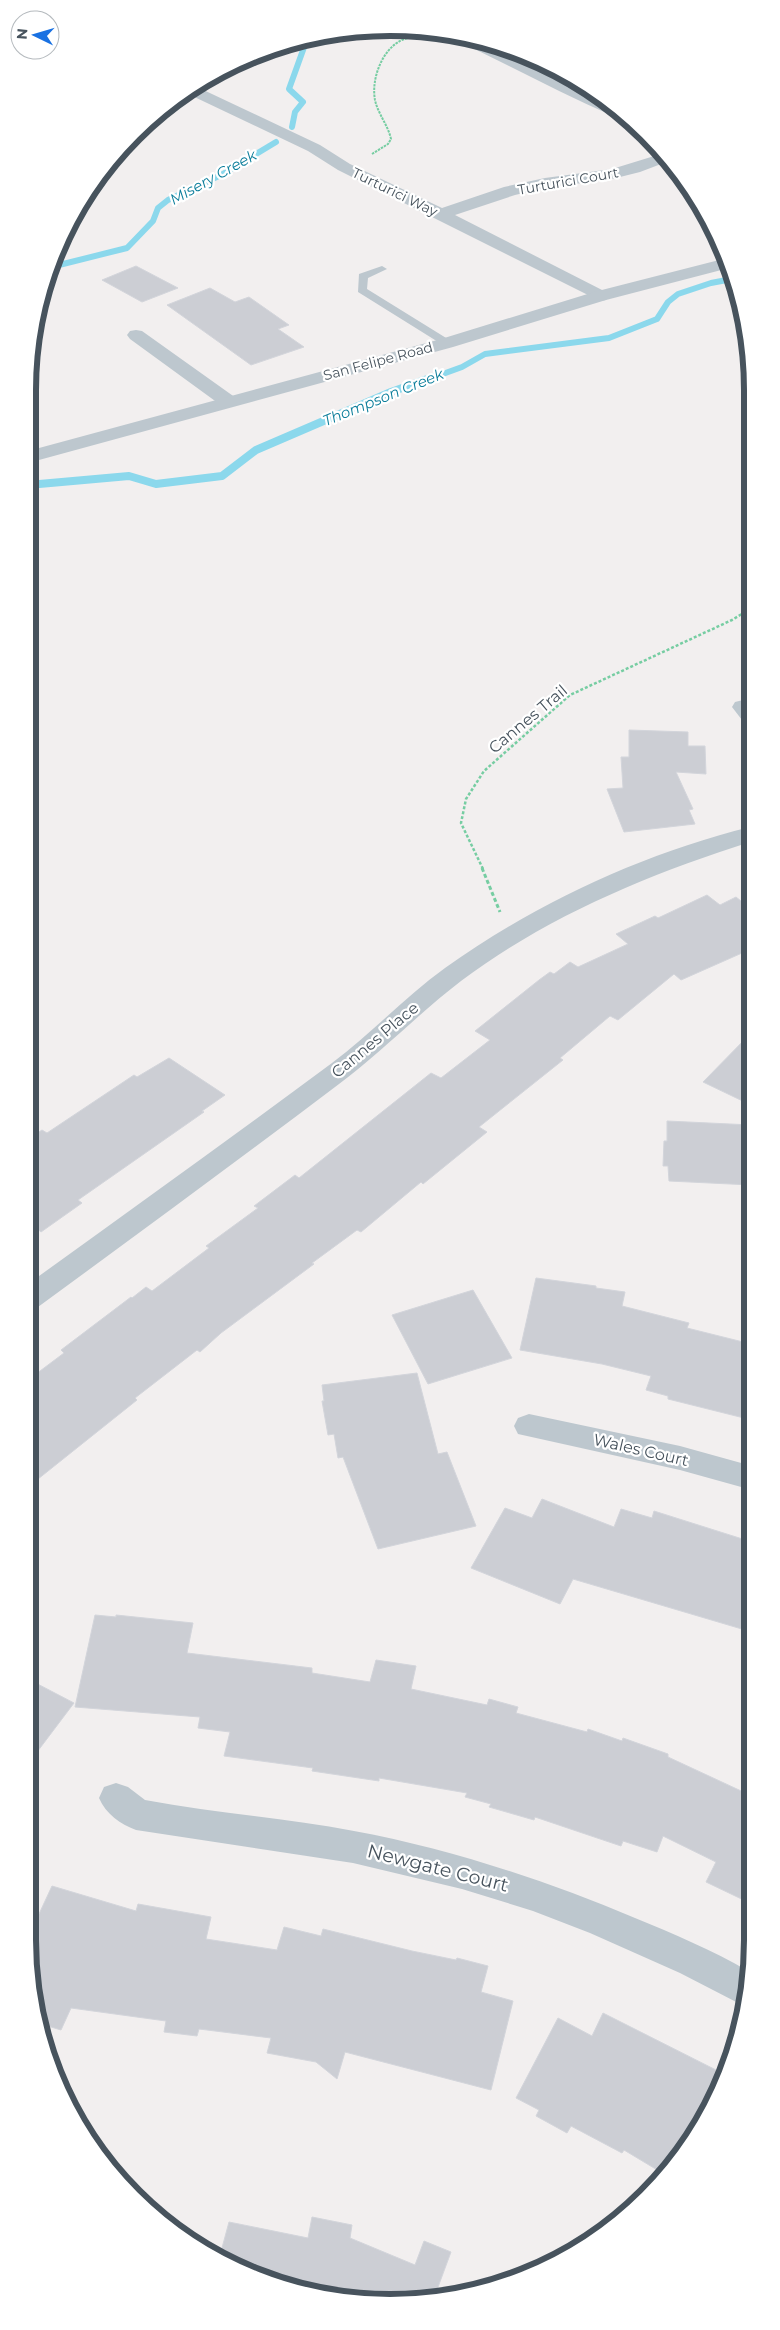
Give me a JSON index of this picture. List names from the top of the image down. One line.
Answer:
{"streets":{"street":["Turturici Court","Turturici Way","San Felipe Road","Cannes Place","Wales Court","Newgate Court"],"path":["Cannes Trail"]},"crossings":[["Turturici Court","Turturici Way"],["Turturici Way","San Felipe Road"],["Cannes Trail","Cannes Place"]],"water":["Misery Creek","Thompson Creek"],"north":"left"}
